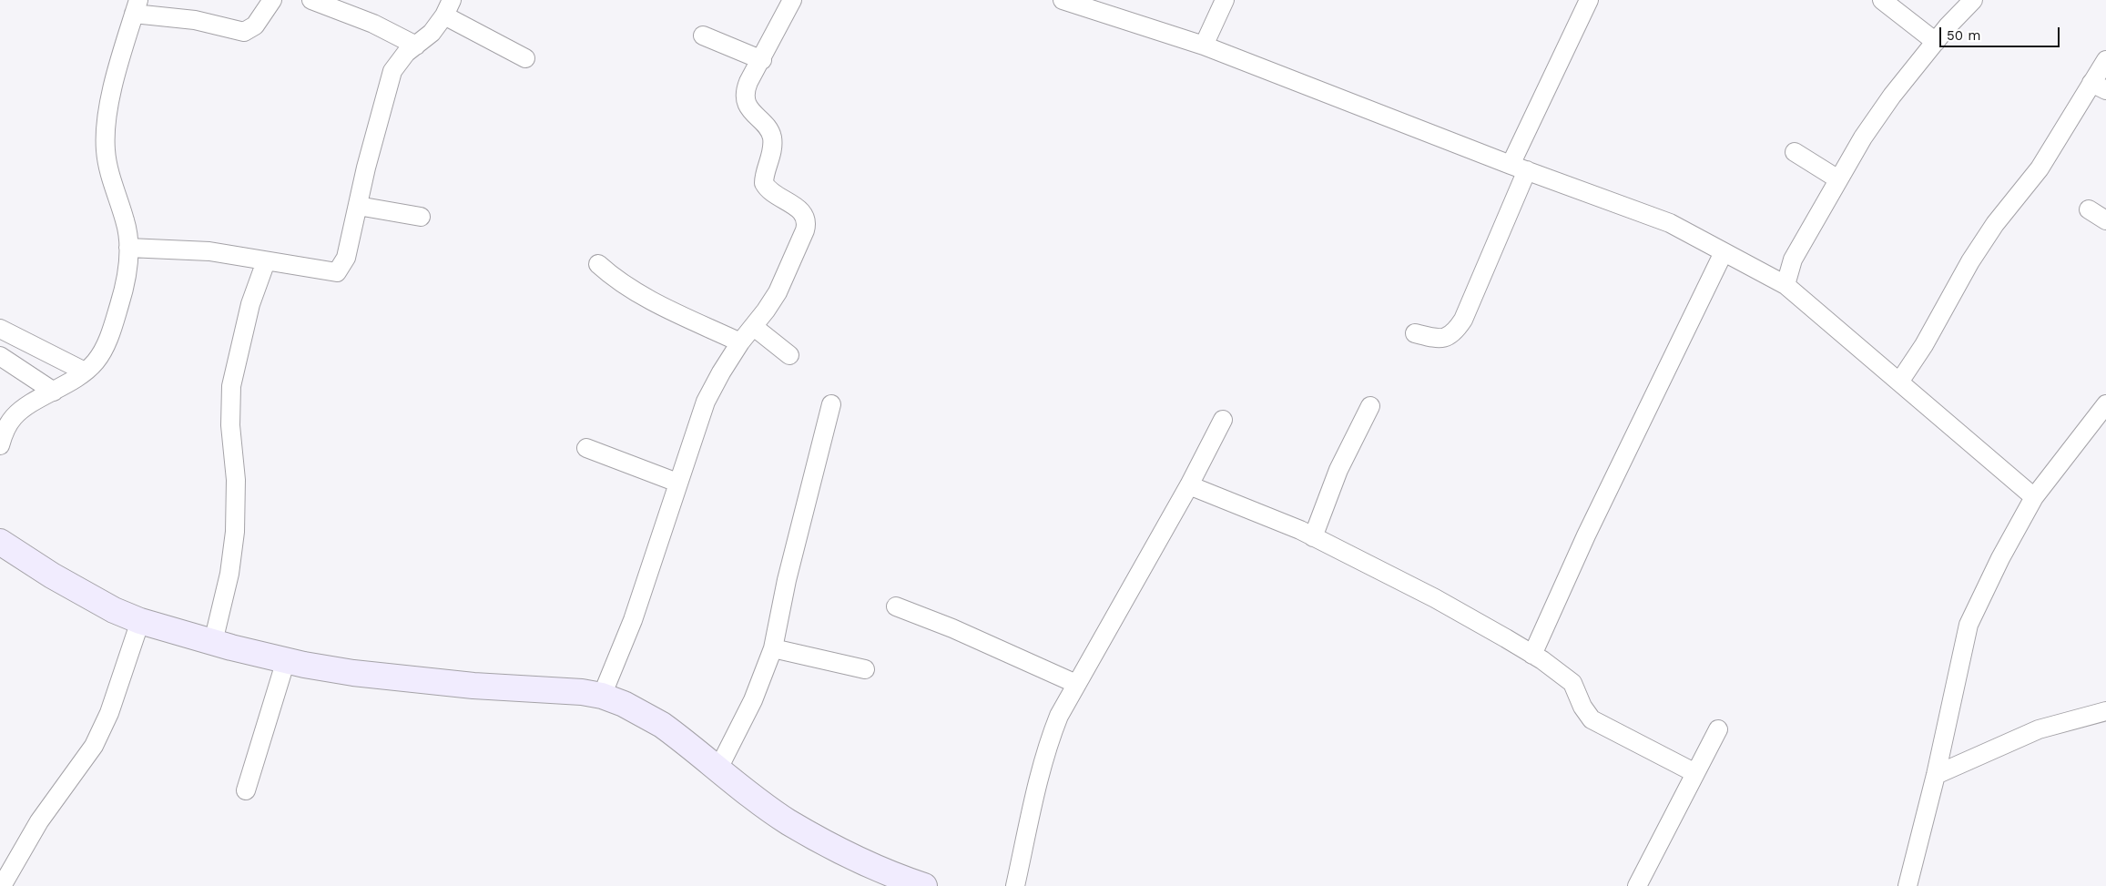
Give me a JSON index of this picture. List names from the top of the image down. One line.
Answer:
{"scale_bar":"50 m"}
